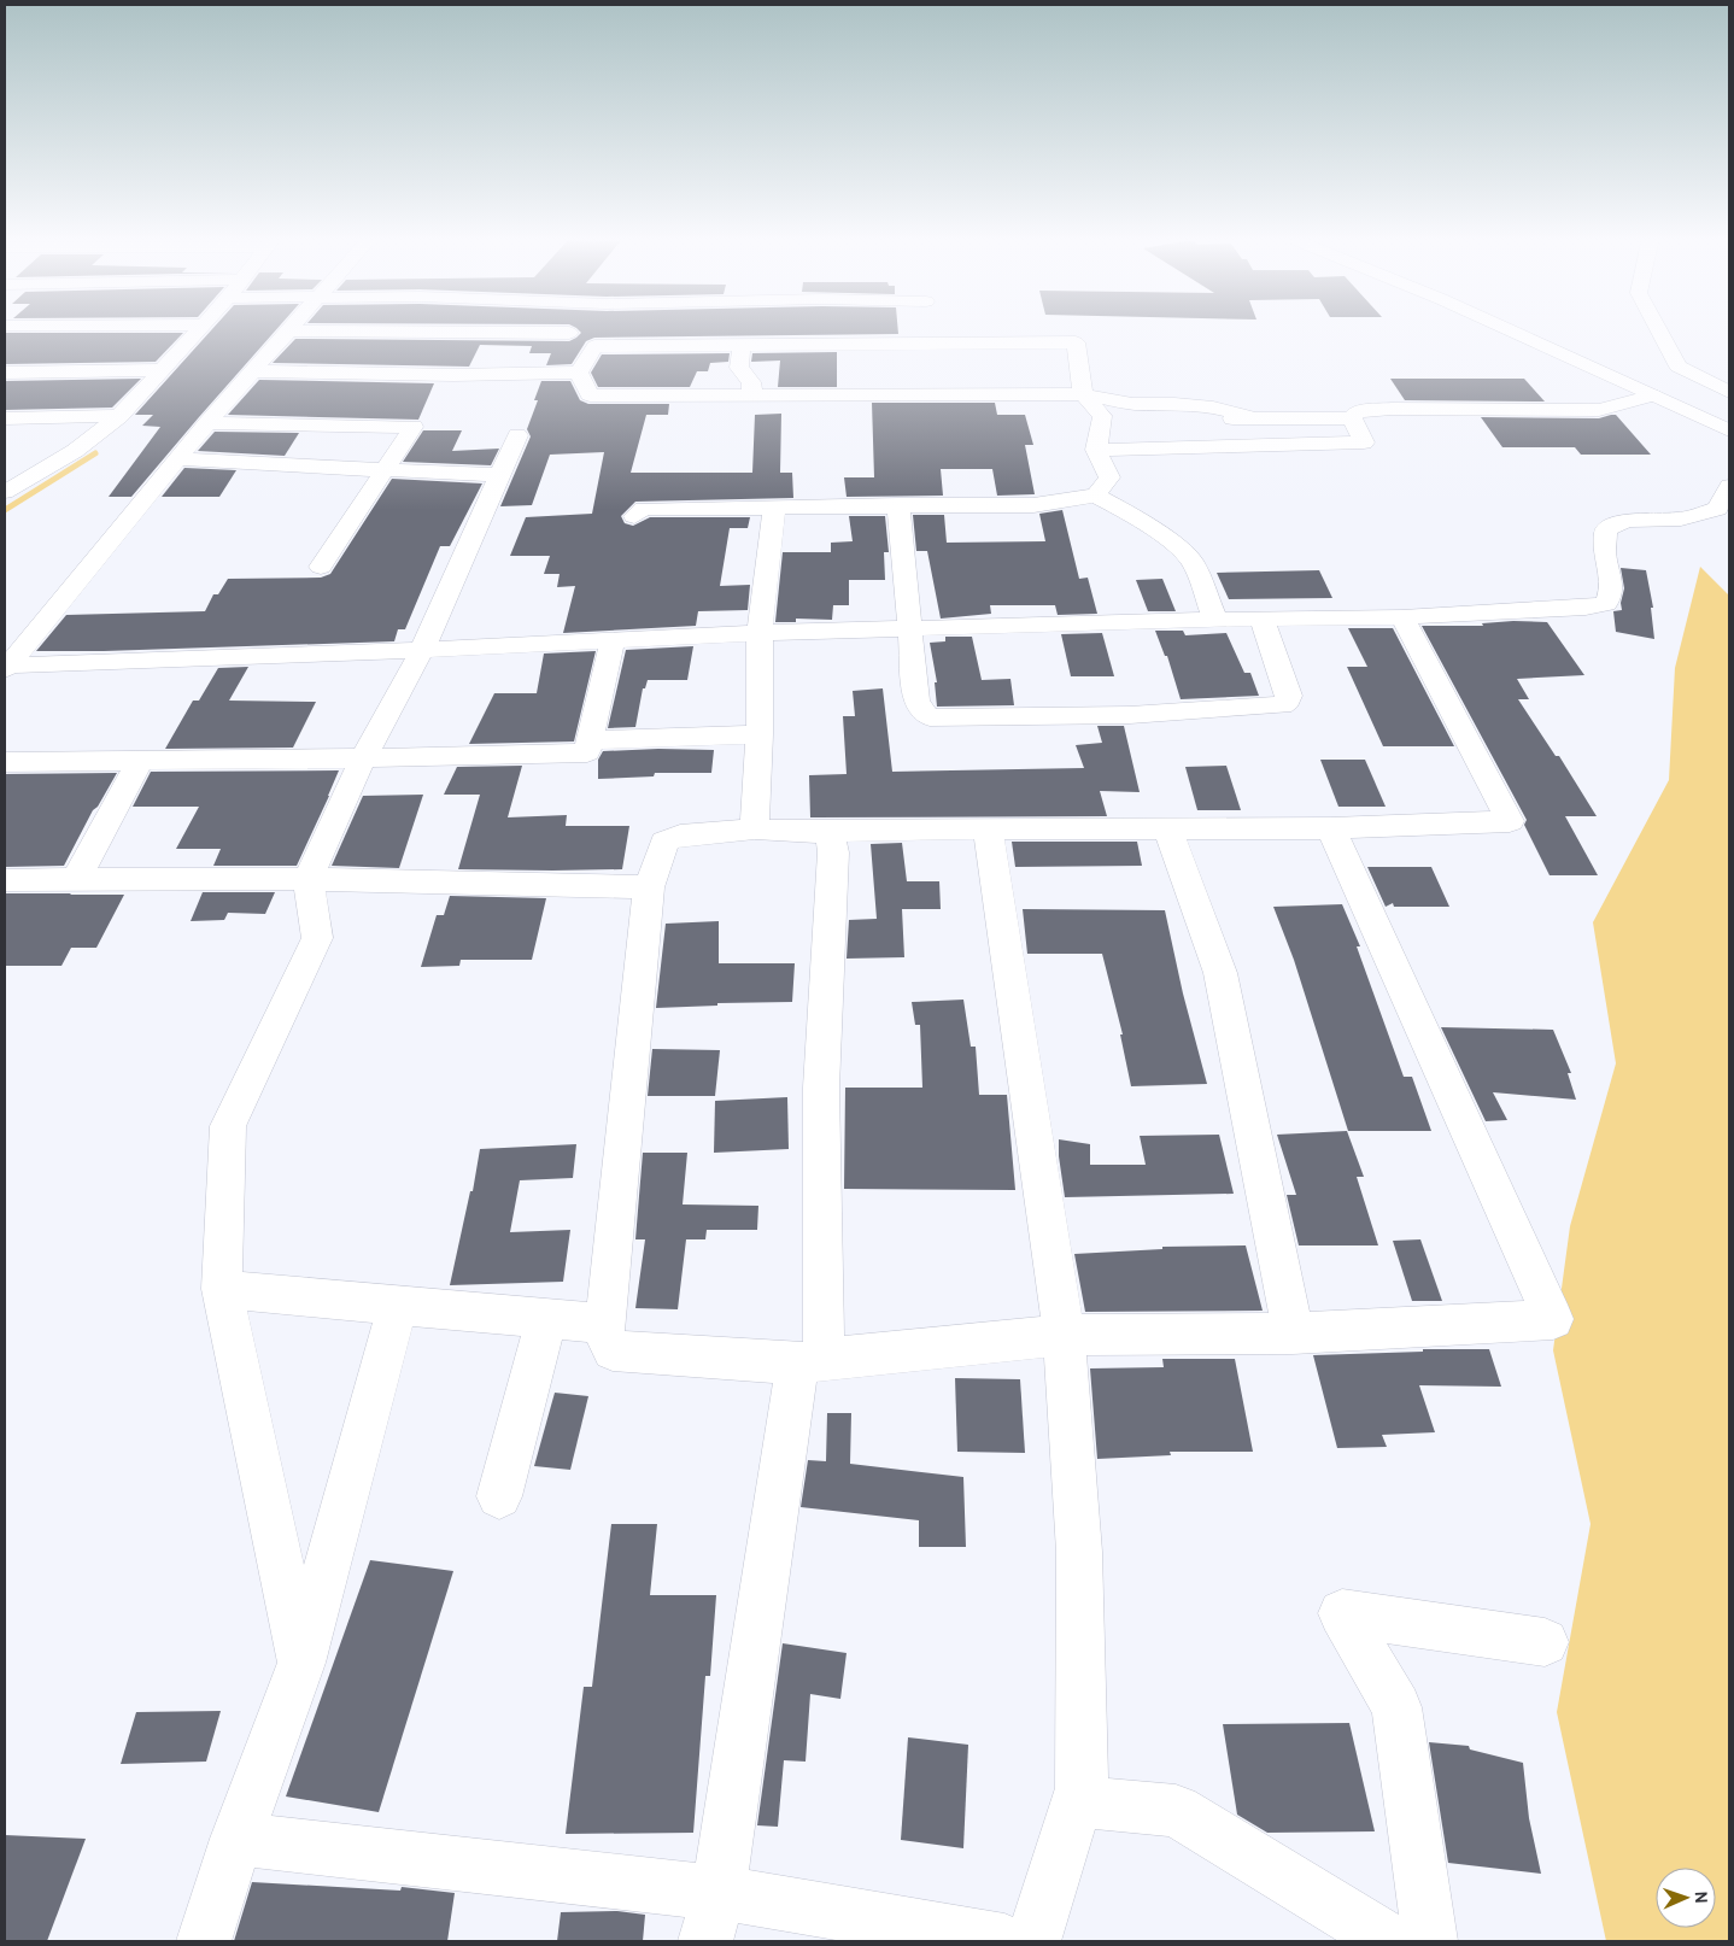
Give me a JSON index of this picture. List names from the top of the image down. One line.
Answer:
{"north":"right"}
